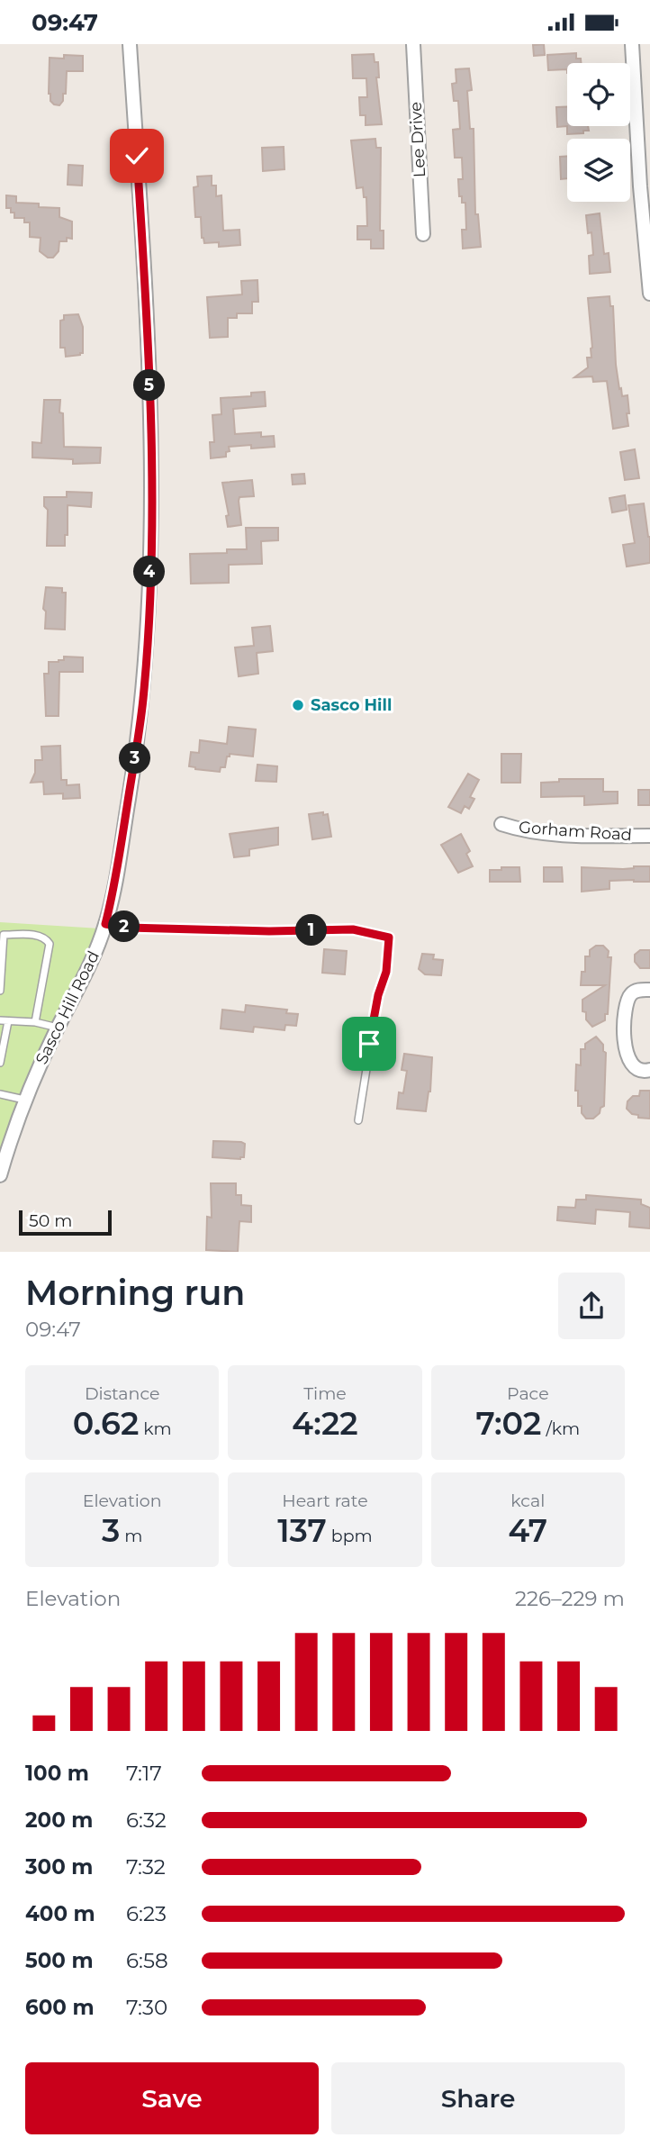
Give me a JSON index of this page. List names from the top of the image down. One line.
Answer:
{"streets":{"street":["Lee Drive","Gorham Road","Sasco Hill Road"]},"places":["Sasco Hill"],"scale_bar":"50 m","page":{"status":"09:47","pins":["5","4","3","2","1"],"scale":"50 m","heading":["Morning run","09:47"],"stats":[["Distance","0.62 km"],["Time","4:22"],["Pace","7:02 /km"],["Elevation","3 m"],["Heart rate","137 bpm"],["kcal","47"]],"chart":["Elevation","226–229 m"],"list":[{"name":"100 m","note":"7:17"},{"name":"200 m","note":"6:32"},{"name":"300 m","note":"7:32"},{"name":"400 m","note":"6:23"},{"name":"500 m","note":"6:58"},{"name":"600 m","note":"7:30"}],"buttons":["Save","Share"]}}
